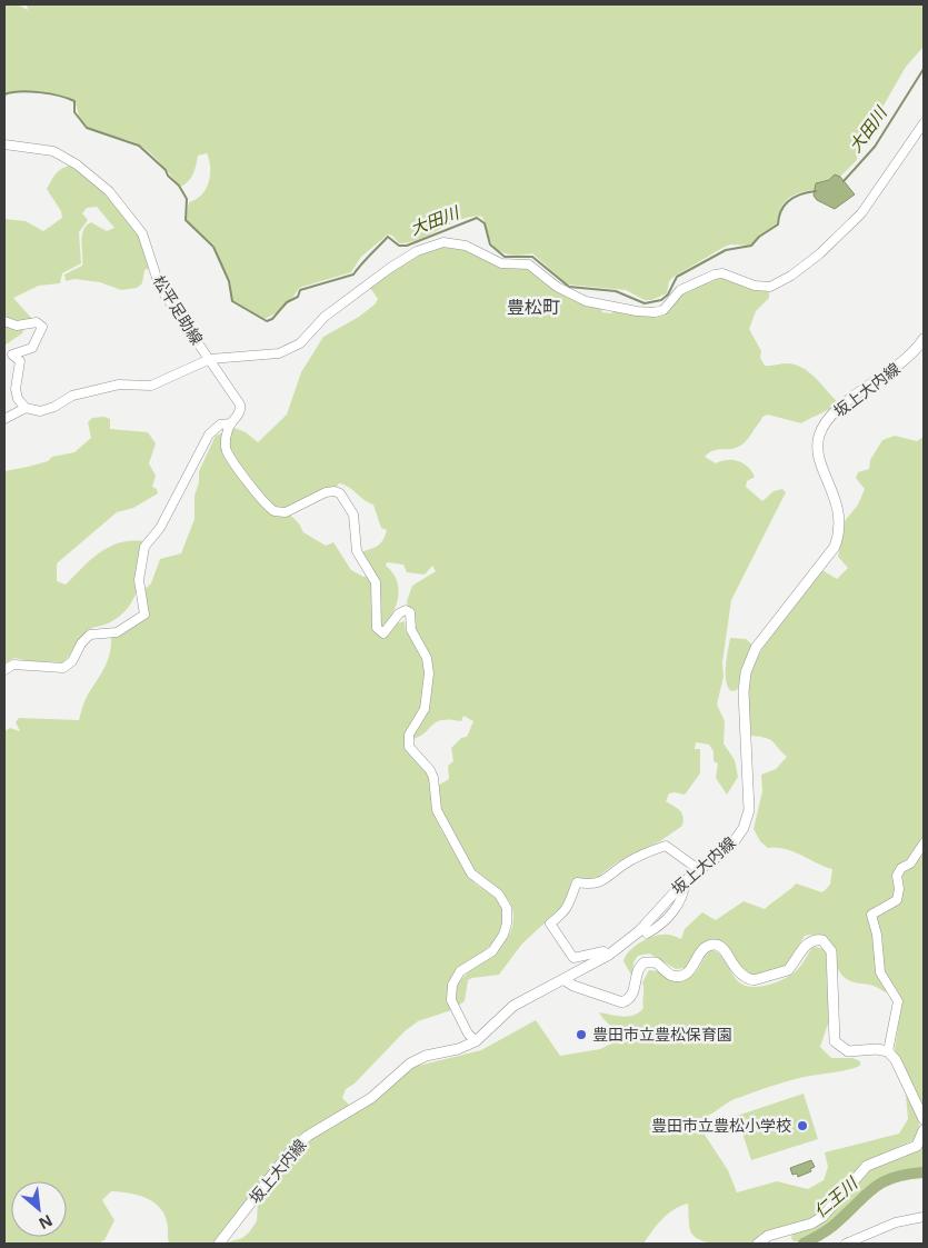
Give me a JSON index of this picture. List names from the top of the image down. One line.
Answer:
{"streets":{"main road":["坂上大内線"],"street":["松平足助線"]},"districts":["豊松町"],"water":["大田川","仁王川"],"places":["豊田市立豊松保育園","豊田市立豊松小学校"],"north":"bottom right"}
